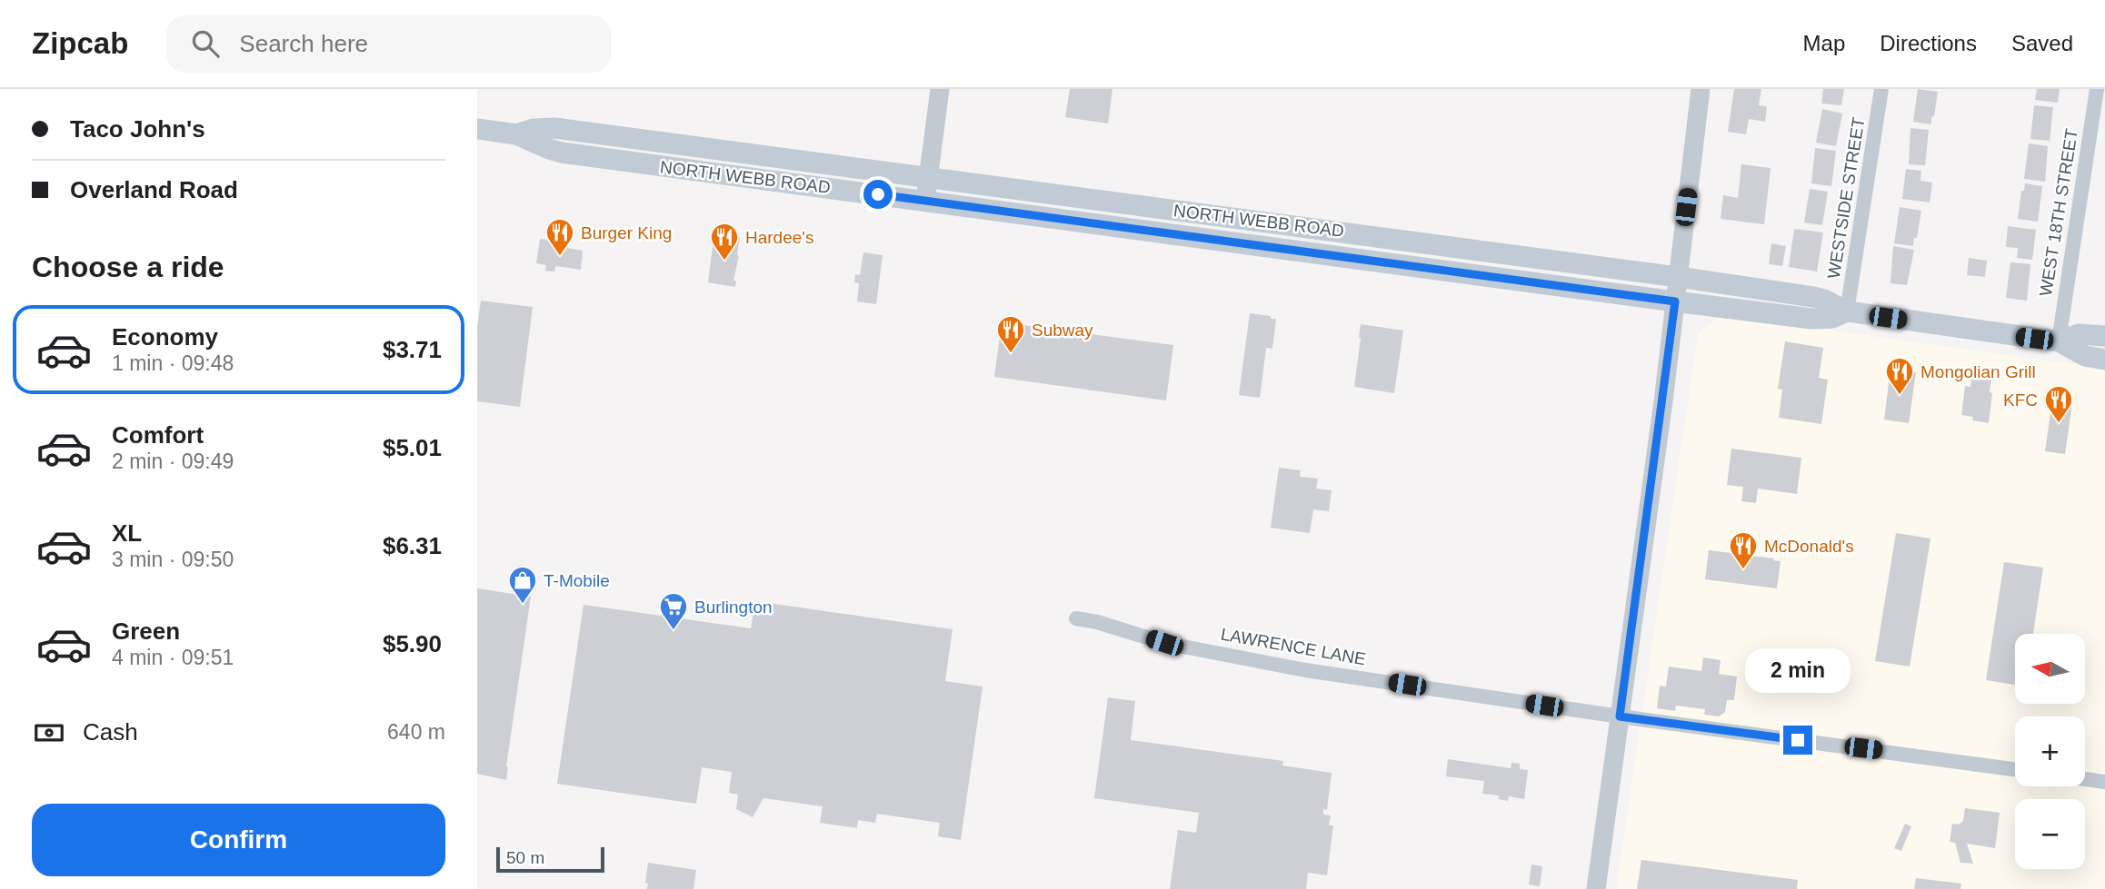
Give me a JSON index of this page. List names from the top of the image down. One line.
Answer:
{"streets":{"main road":["NORTH WEBB ROAD"],"street":["WESTSIDE STREET","WEST 18TH STREET","LAWRENCE LANE"]},"crossings":[["NORTH WEBB ROAD","WESTSIDE STREET"],["NORTH WEBB ROAD","WEST 18TH STREET"]],"places":{"restaurant":["Burger King","Hardee's","Subway","Mongolian Grill","KFC","McDonald's"],"shop":["T-Mobile"],"supermarket":["Burlington"]},"scale_bar":"50 m","north":"left","page":{"header":"Zipcab","search":"Search here","nav":["Map","Directions","Saved"],"banner":["Taco John's","Overland Road"],"heading":"Choose a ride","list":[{"name":"Economy","note":"1 min · 09:48","value":"$3.71"},{"name":"Comfort","note":"2 min · 09:49","value":"$5.01"},{"name":"XL","note":"3 min · 09:50","value":"$6.31"},{"name":"Green","note":"4 min · 09:51","value":"$5.90"}],"map_buttons":["+","−"],"bubble":"2 min","pay":["Cash","640 m"],"buttons":"Confirm","scale":"50 m"}}
